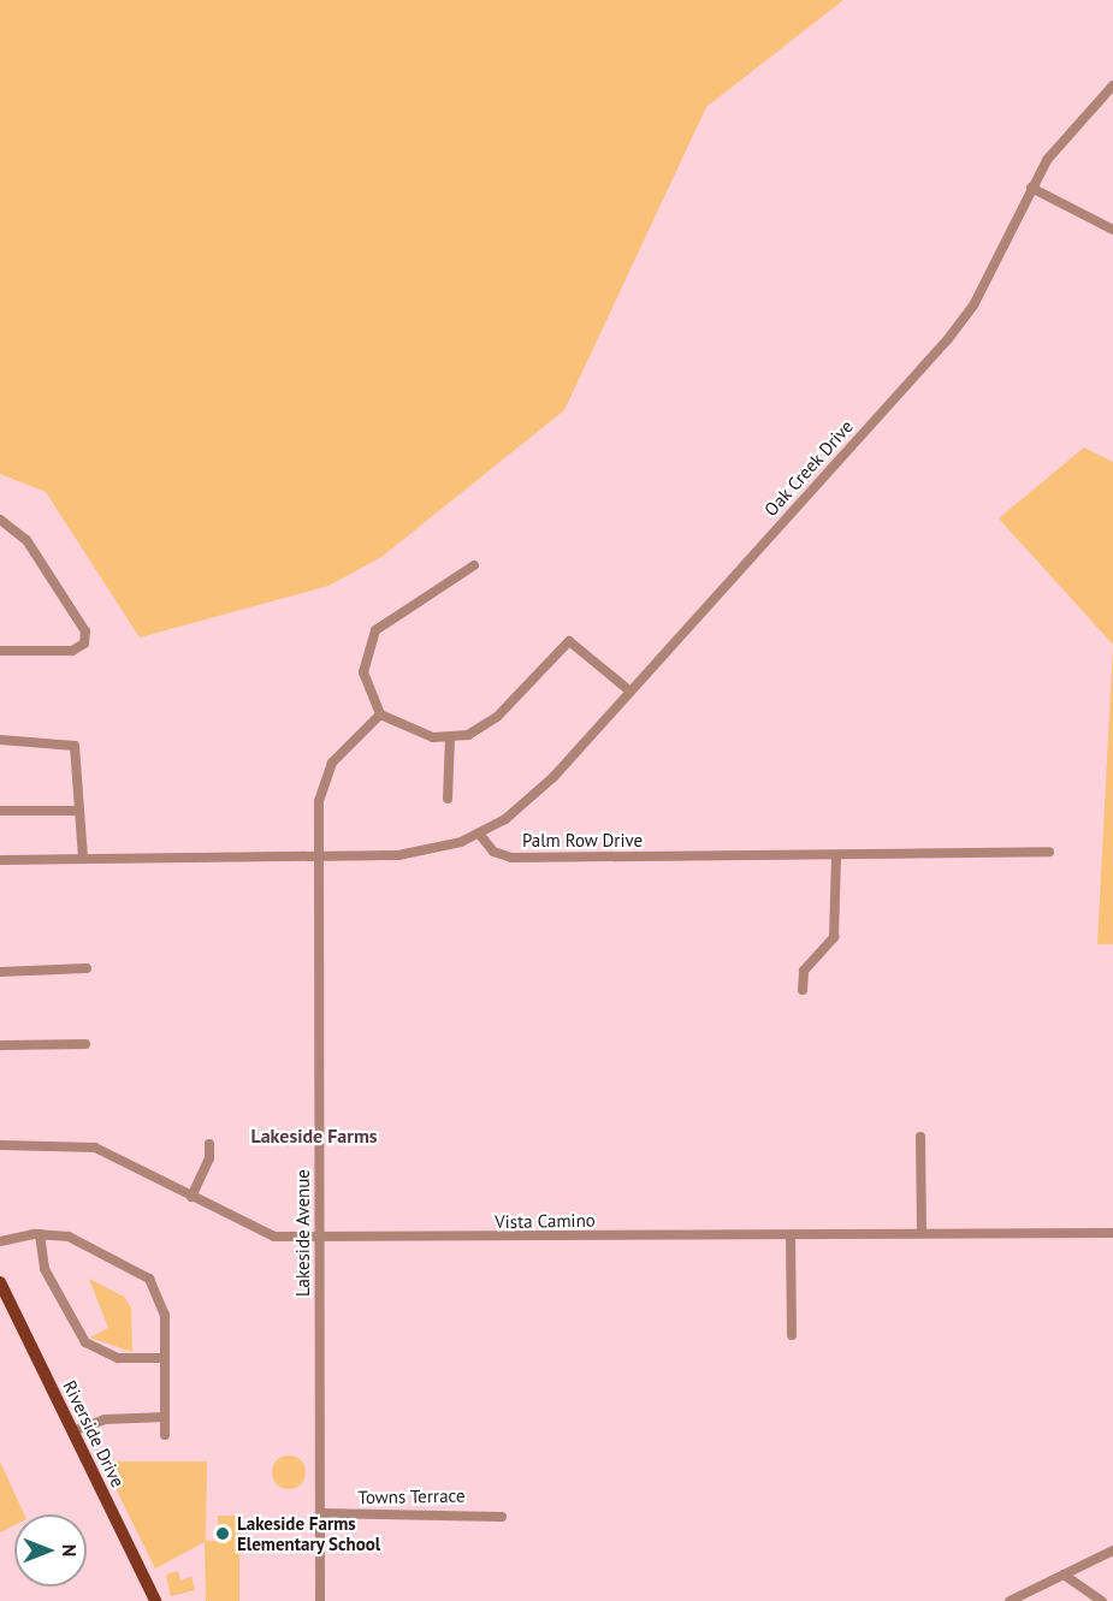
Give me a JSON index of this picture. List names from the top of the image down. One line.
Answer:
{"streets":{"main road":["Riverside Drive"],"street":["Oak Creek Drive","Palm Row Drive","Vista Camino","Lakeside Avenue","Towns Terrace"]},"crossings":[["Oak Creek Drive","Palm Row Drive"],["Vista Camino","Lakeside Avenue"],["Lakeside Avenue","Towns Terrace"]],"districts":["Lakeside Farms"],"places":["Lakeside Farms Elementary School"],"north":"right"}
